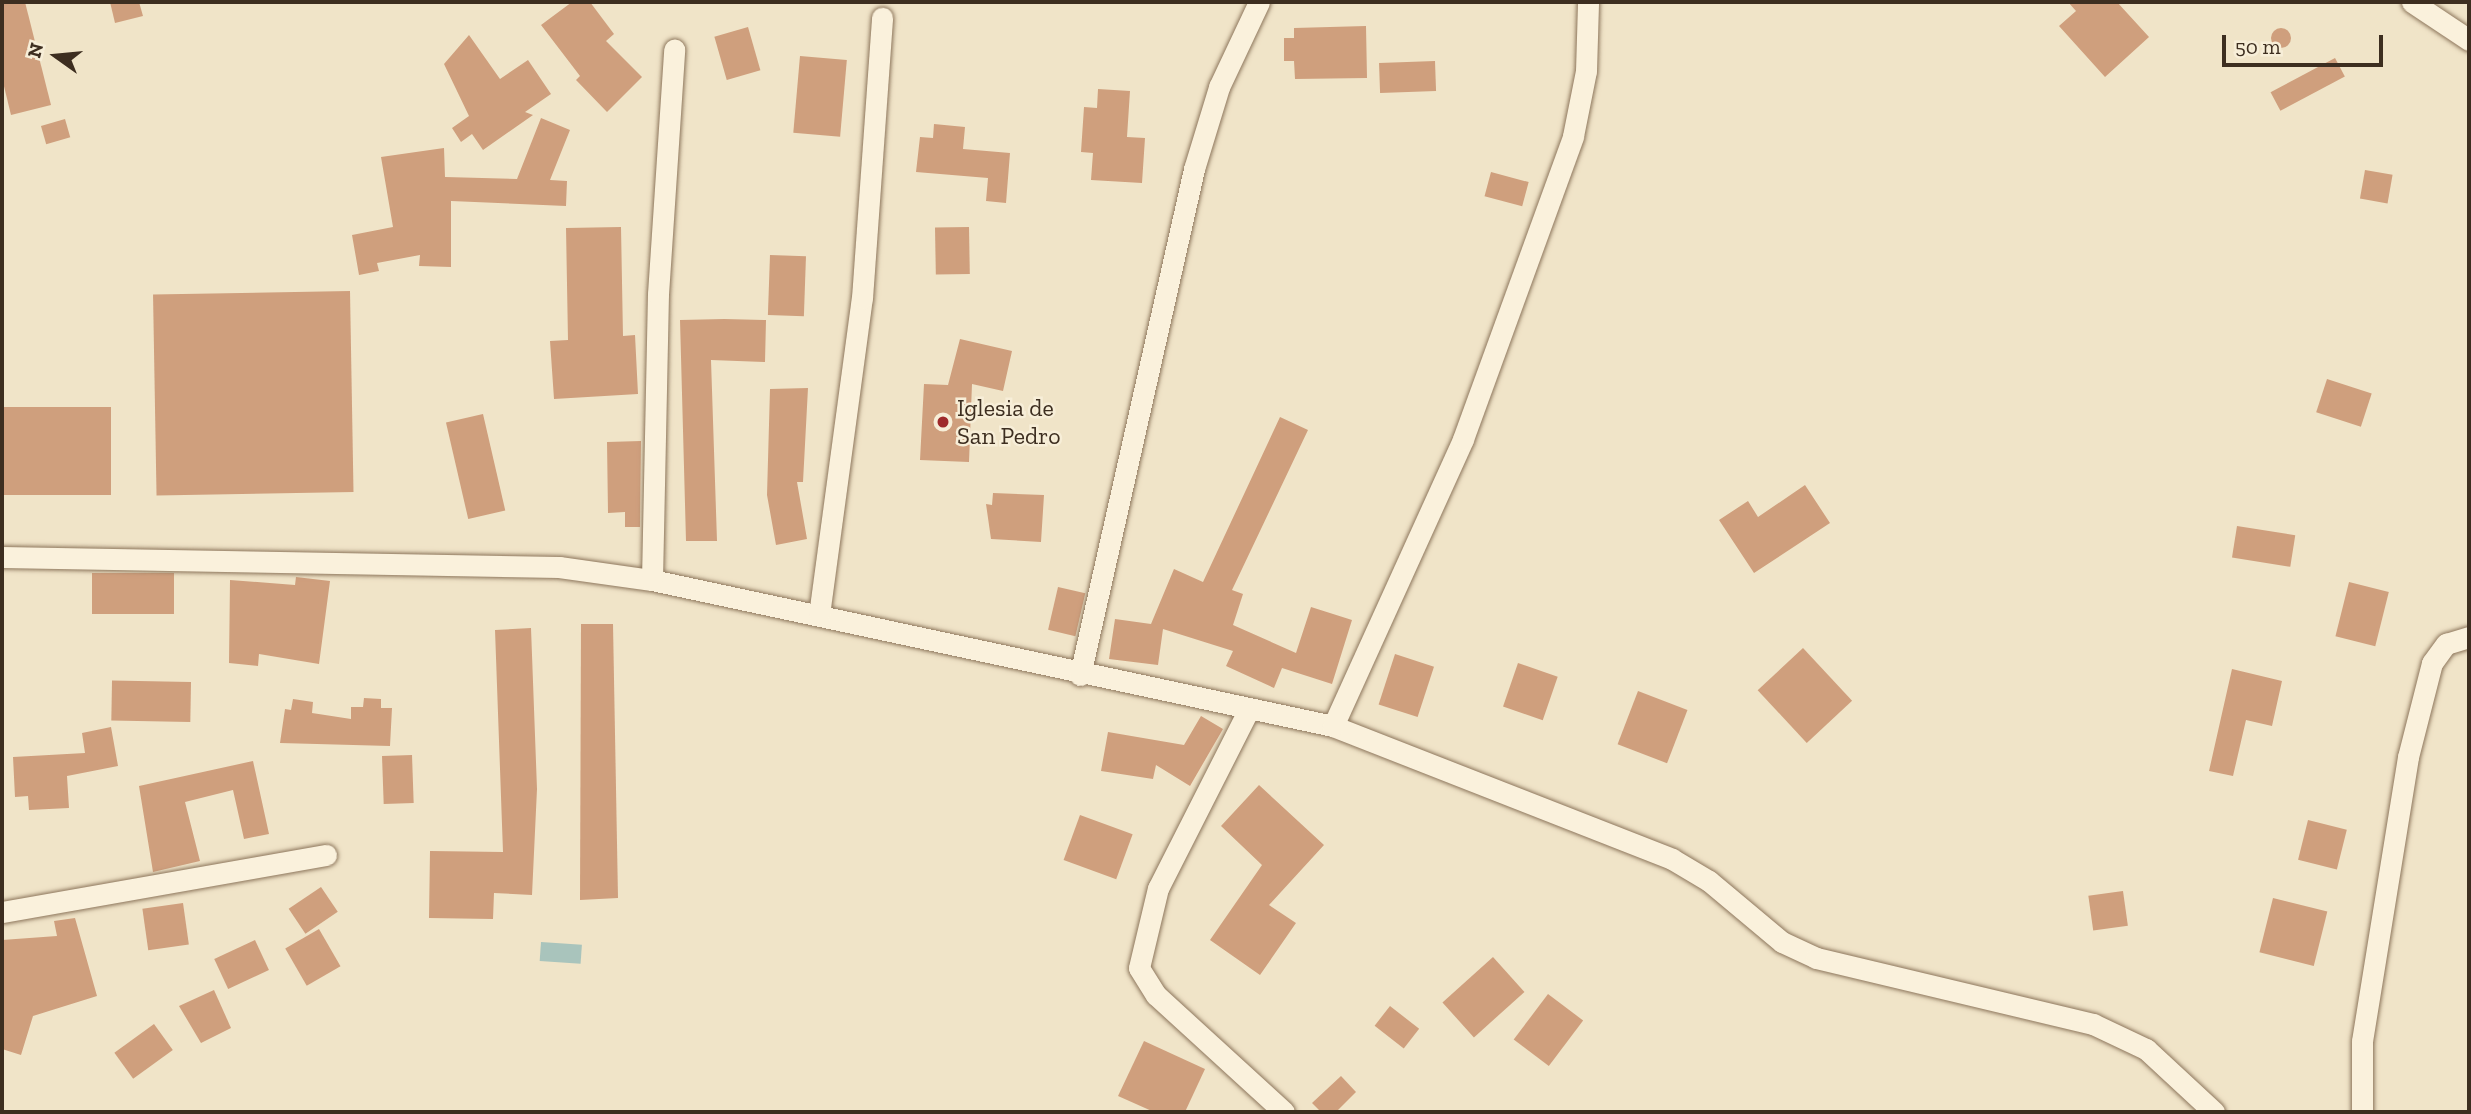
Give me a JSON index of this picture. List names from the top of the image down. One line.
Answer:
{"places":["Iglesia de San Pedro"],"scale_bar":"50 m","north":"left"}
